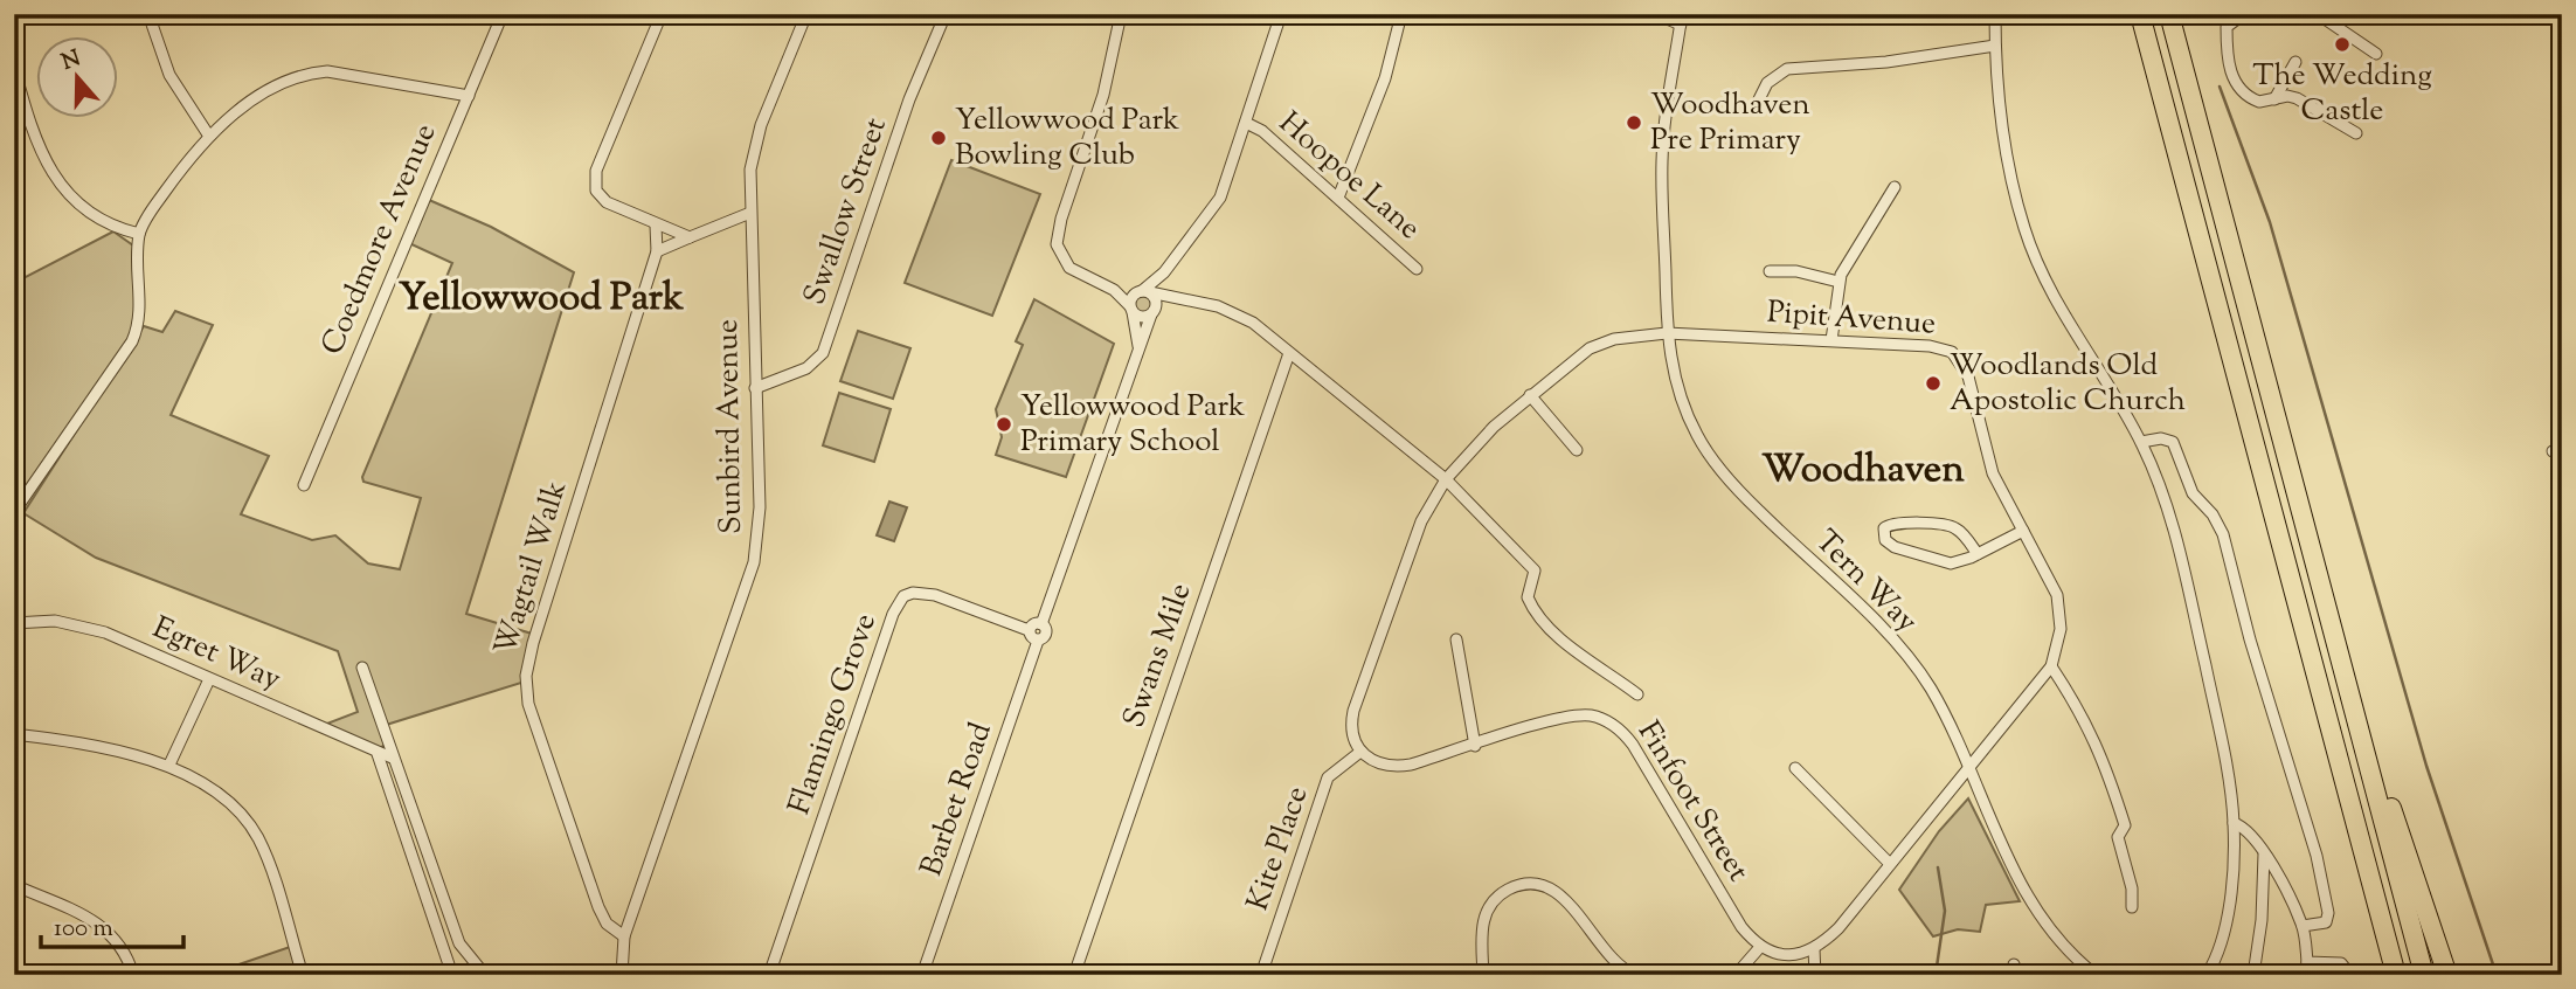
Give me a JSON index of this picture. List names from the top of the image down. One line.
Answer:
{"streets":{"street":["Hoopoe Lane","Swallow Street","Coedmore Avenue","Pipit Avenue","Sunbird Avenue","Wagtail Walk","Tern Way","Egret Way","Swans Mile","Flamingo Grove","Barbet Road","Finfoot Street","Kite Place"]},"crossings":[["Swallow Street","Sunbird Avenue"],["Pipit Avenue","Tern Way"],["Sunbird Avenue","Wagtail Walk"],["Flamingo Grove","Barbet Road"],["Finfoot Street","Kite Place"]],"districts":["Yellowwood Park","Woodhaven"],"places":["The Wedding Castle","Woodhaven Pre Primary","Yellowwood Park Bowling Club","Woodlands Old Apostolic Church","Yellowwood Park Primary School"],"scale_bar":"100 m","north":"top"}
